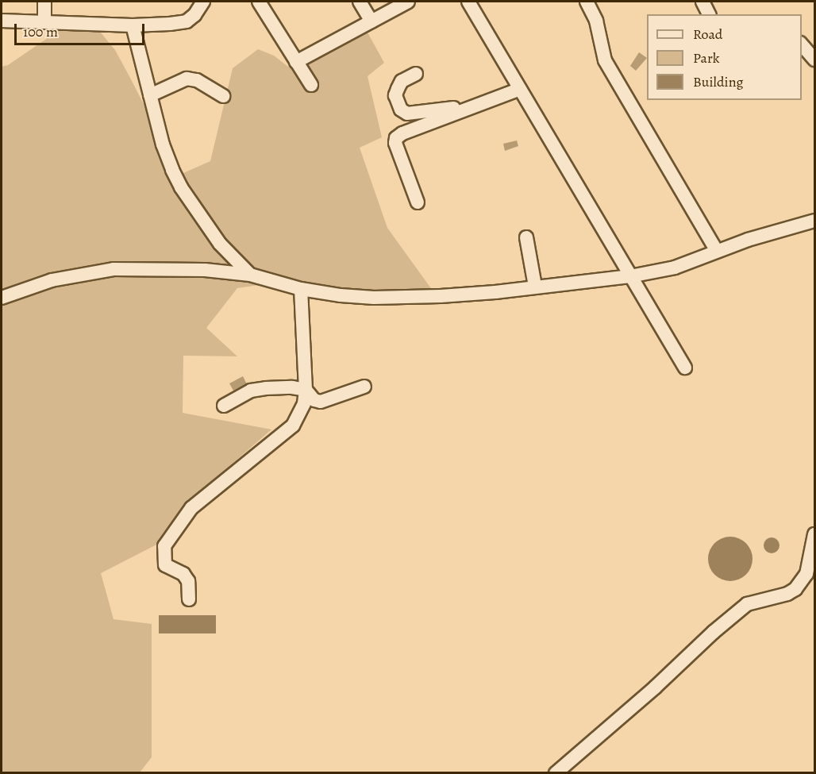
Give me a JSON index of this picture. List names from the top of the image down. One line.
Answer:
{"legend":["Road","Park","Building"],"scale_bar":"100 m"}
